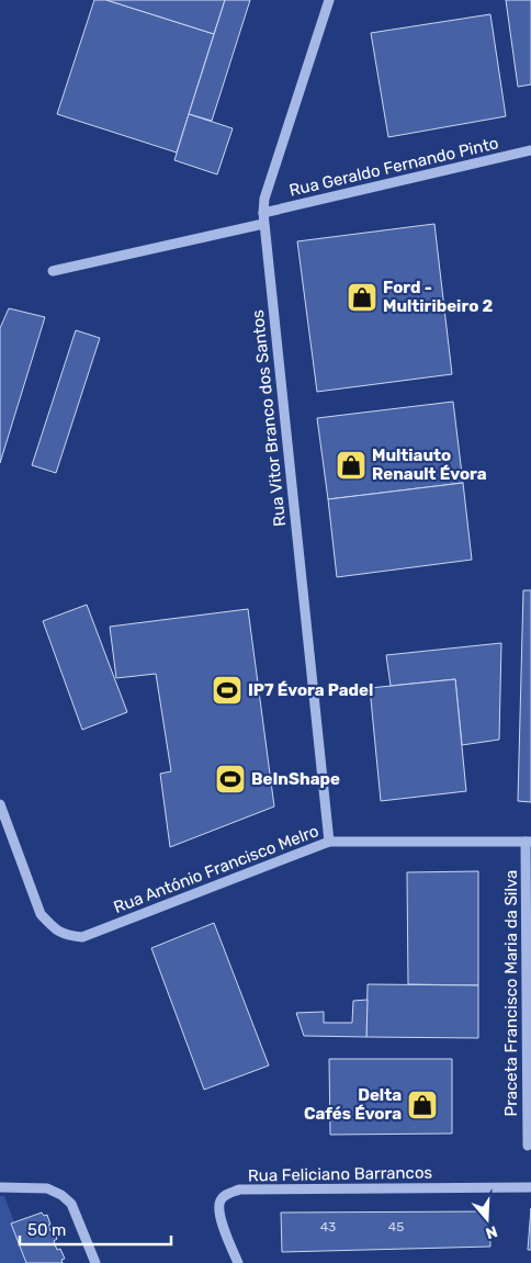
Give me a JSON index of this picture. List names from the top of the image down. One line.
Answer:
{"streets":{"street":["Rua Geraldo Fernando Pinto","Rua Vitor Branco dos Santos","Rua António Francisco Melro","Praceta Francisco Maria da Silva","Rua Feliciano Barrancos"]},"crossings":[["Rua Geraldo Fernando Pinto","Rua Vitor Branco dos Santos"],["Rua Vitor Branco dos Santos","Rua António Francisco Melro"],["Rua António Francisco Melro","Praceta Francisco Maria da Silva"]],"places":{"shop":["Ford - Multiribeiro 2","Multiauto Renault Évora","Delta Cafés Évora"],"sports":["IP7 Évora Padel","BeInShape"]},"house_numbers":["43","45"],"scale_bar":"50 m","north":"bottom"}
